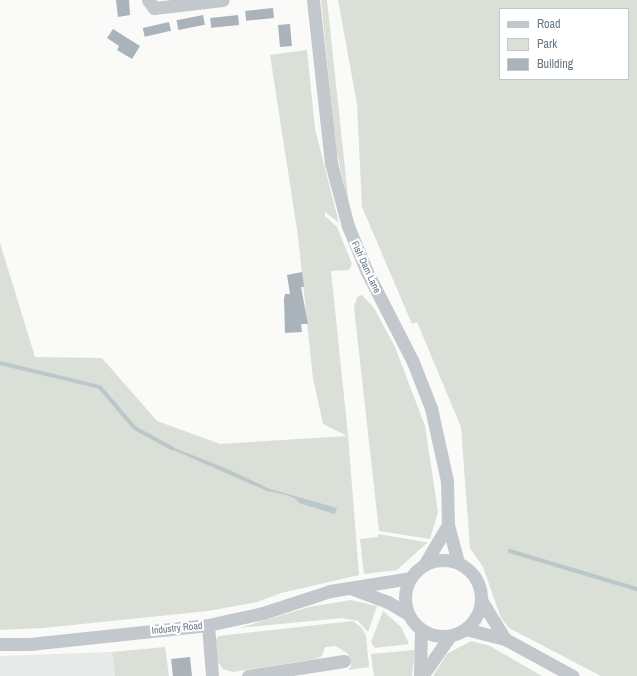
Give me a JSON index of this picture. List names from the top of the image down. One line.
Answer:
{"streets":{"street":["Fish Dam Lane","Industry Road"]},"crossings":[["Fish Dam Lane","Industry Road"]],"legend":["Road","Park","Building"]}
